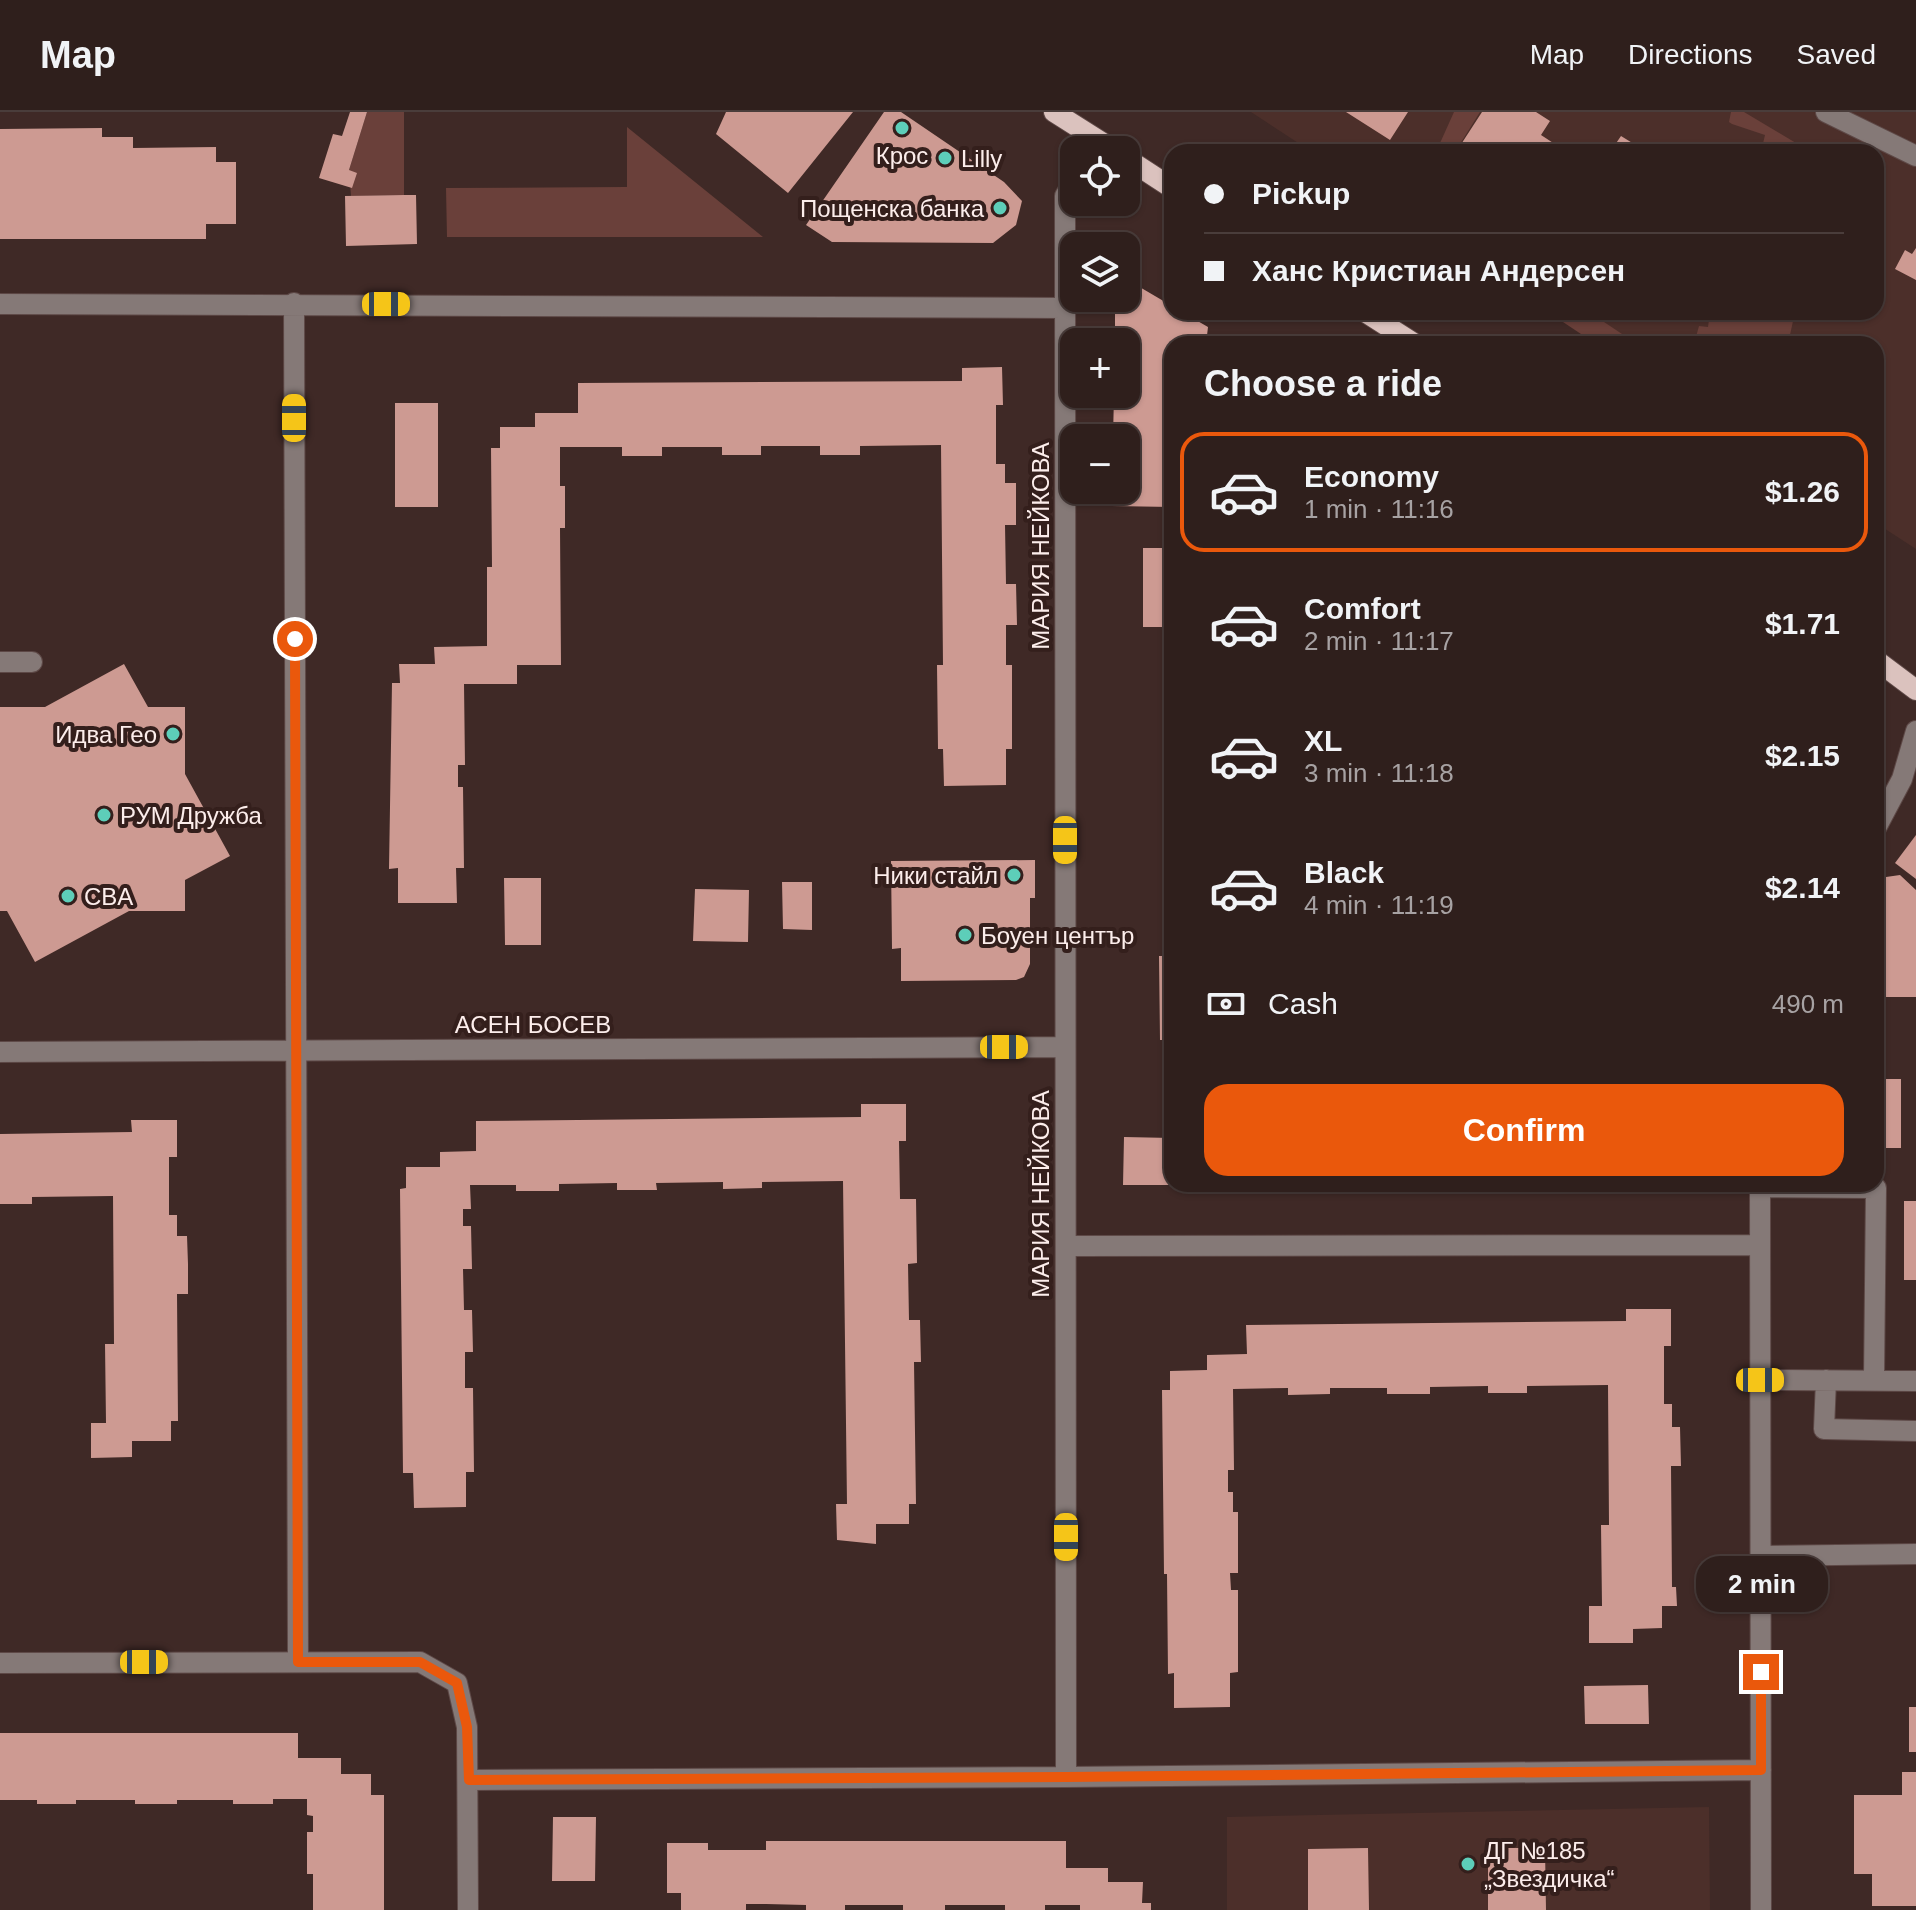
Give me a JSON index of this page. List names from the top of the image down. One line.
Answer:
{"streets":{"street":["МАРИЯ НЕЙКОВА","АСЕН БОСЕВ"]},"crossings":[["МАРИЯ НЕЙКОВА","АСЕН БОСЕВ"]],"places":["Крос","Lilly","Пощенска банка","Идва Гео","РУМ Дружба","Ники стайл","CBA","Боуен център","ДГ №185 „Звездичка“"],"page":{"header":"Map","nav":["Map","Directions","Saved"],"map_buttons":["+","−"],"banner":["Pickup","Ханс Кристиан Андерсен"],"heading":"Choose a ride","list":[{"name":"Economy","note":"1 min · 11:16","value":"$1.26"},{"name":"Comfort","note":"2 min · 11:17","value":"$1.71"},{"name":"XL","note":"3 min · 11:18","value":"$2.15"},{"name":"Black","note":"4 min · 11:19","value":"$2.14"}],"pay":["Cash","490 m"],"buttons":"Confirm","bubble":"2 min"}}
